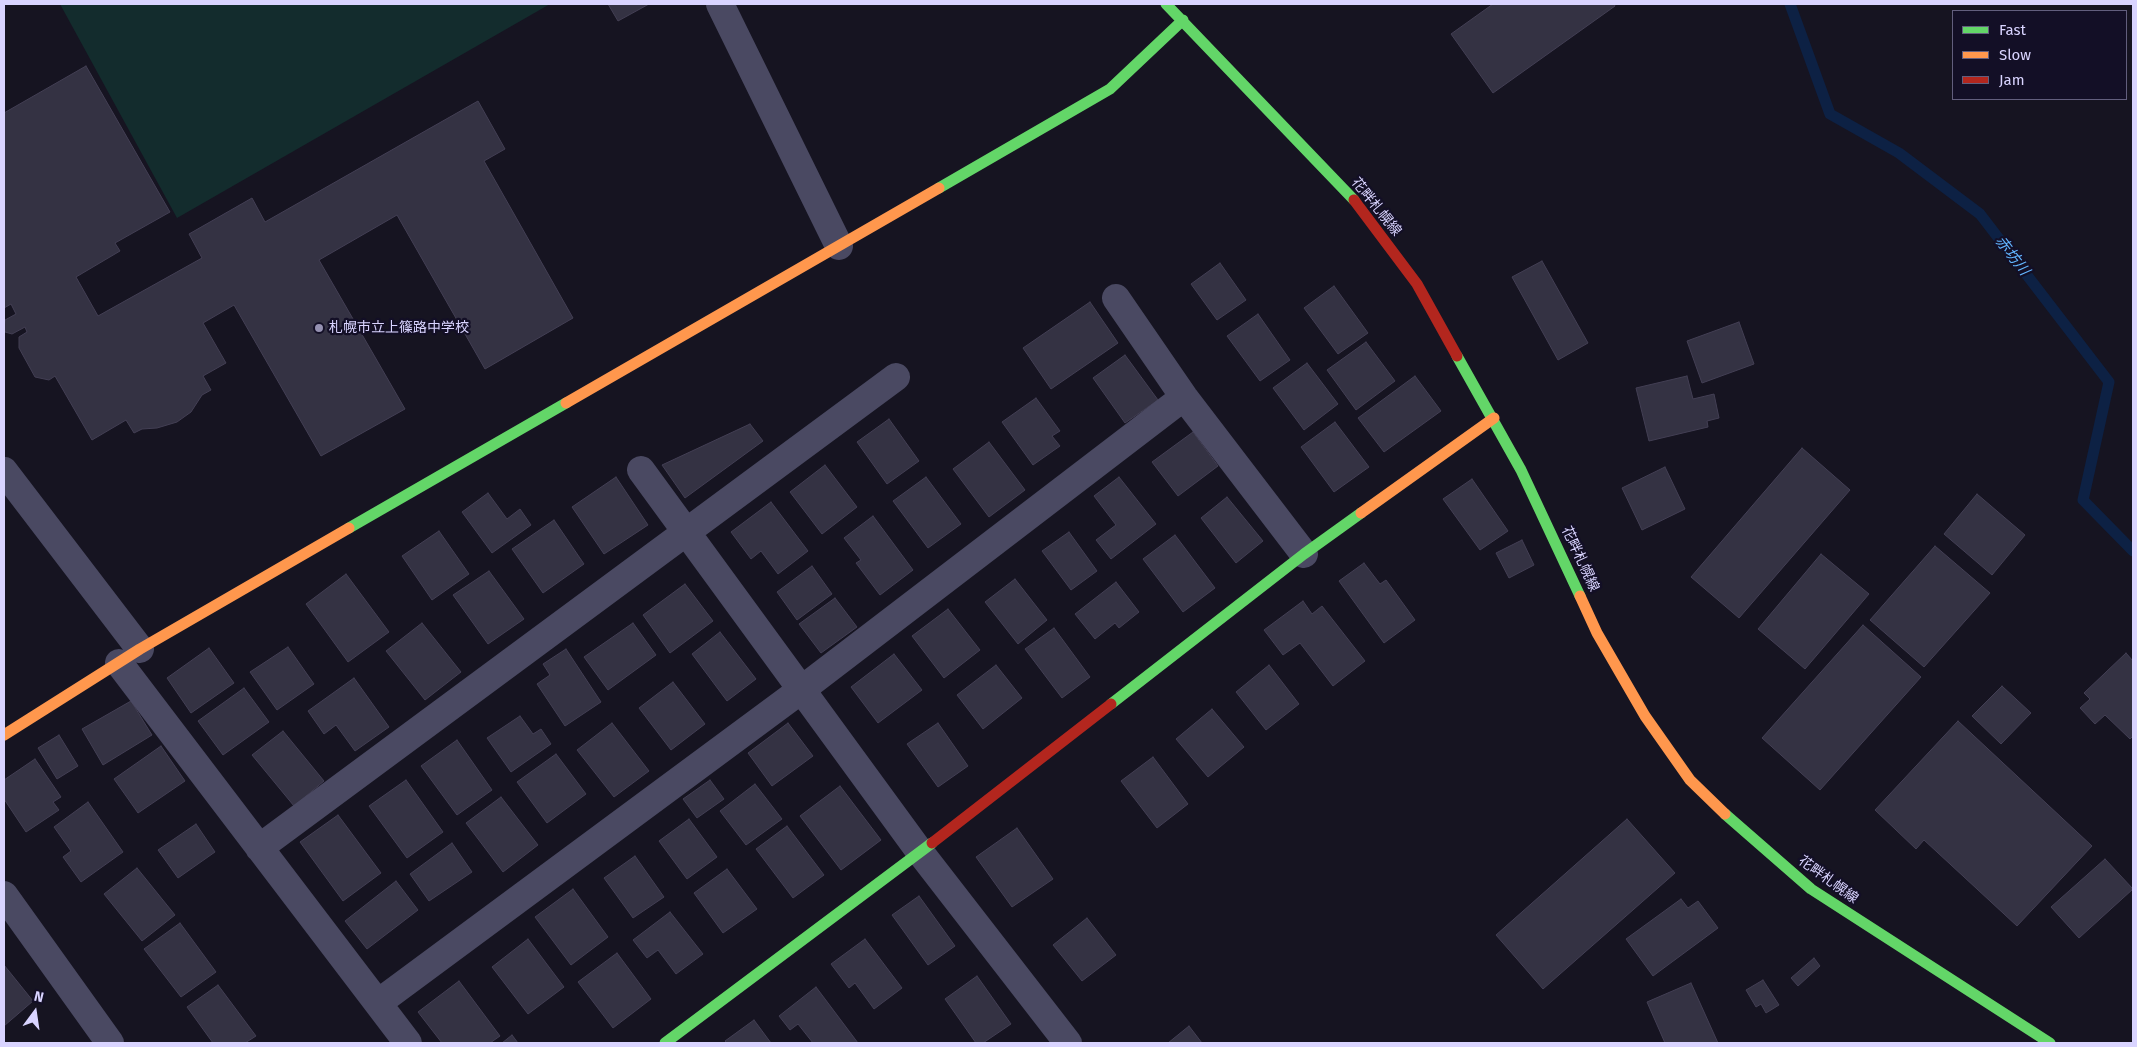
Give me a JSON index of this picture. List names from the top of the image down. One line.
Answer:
{"streets":{"street":["花畔札幌線"]},"water":["赤坊川"],"places":["札幌市立上篠路中学校"],"legend":["Fast","Slow","Jam"],"north":"top"}
